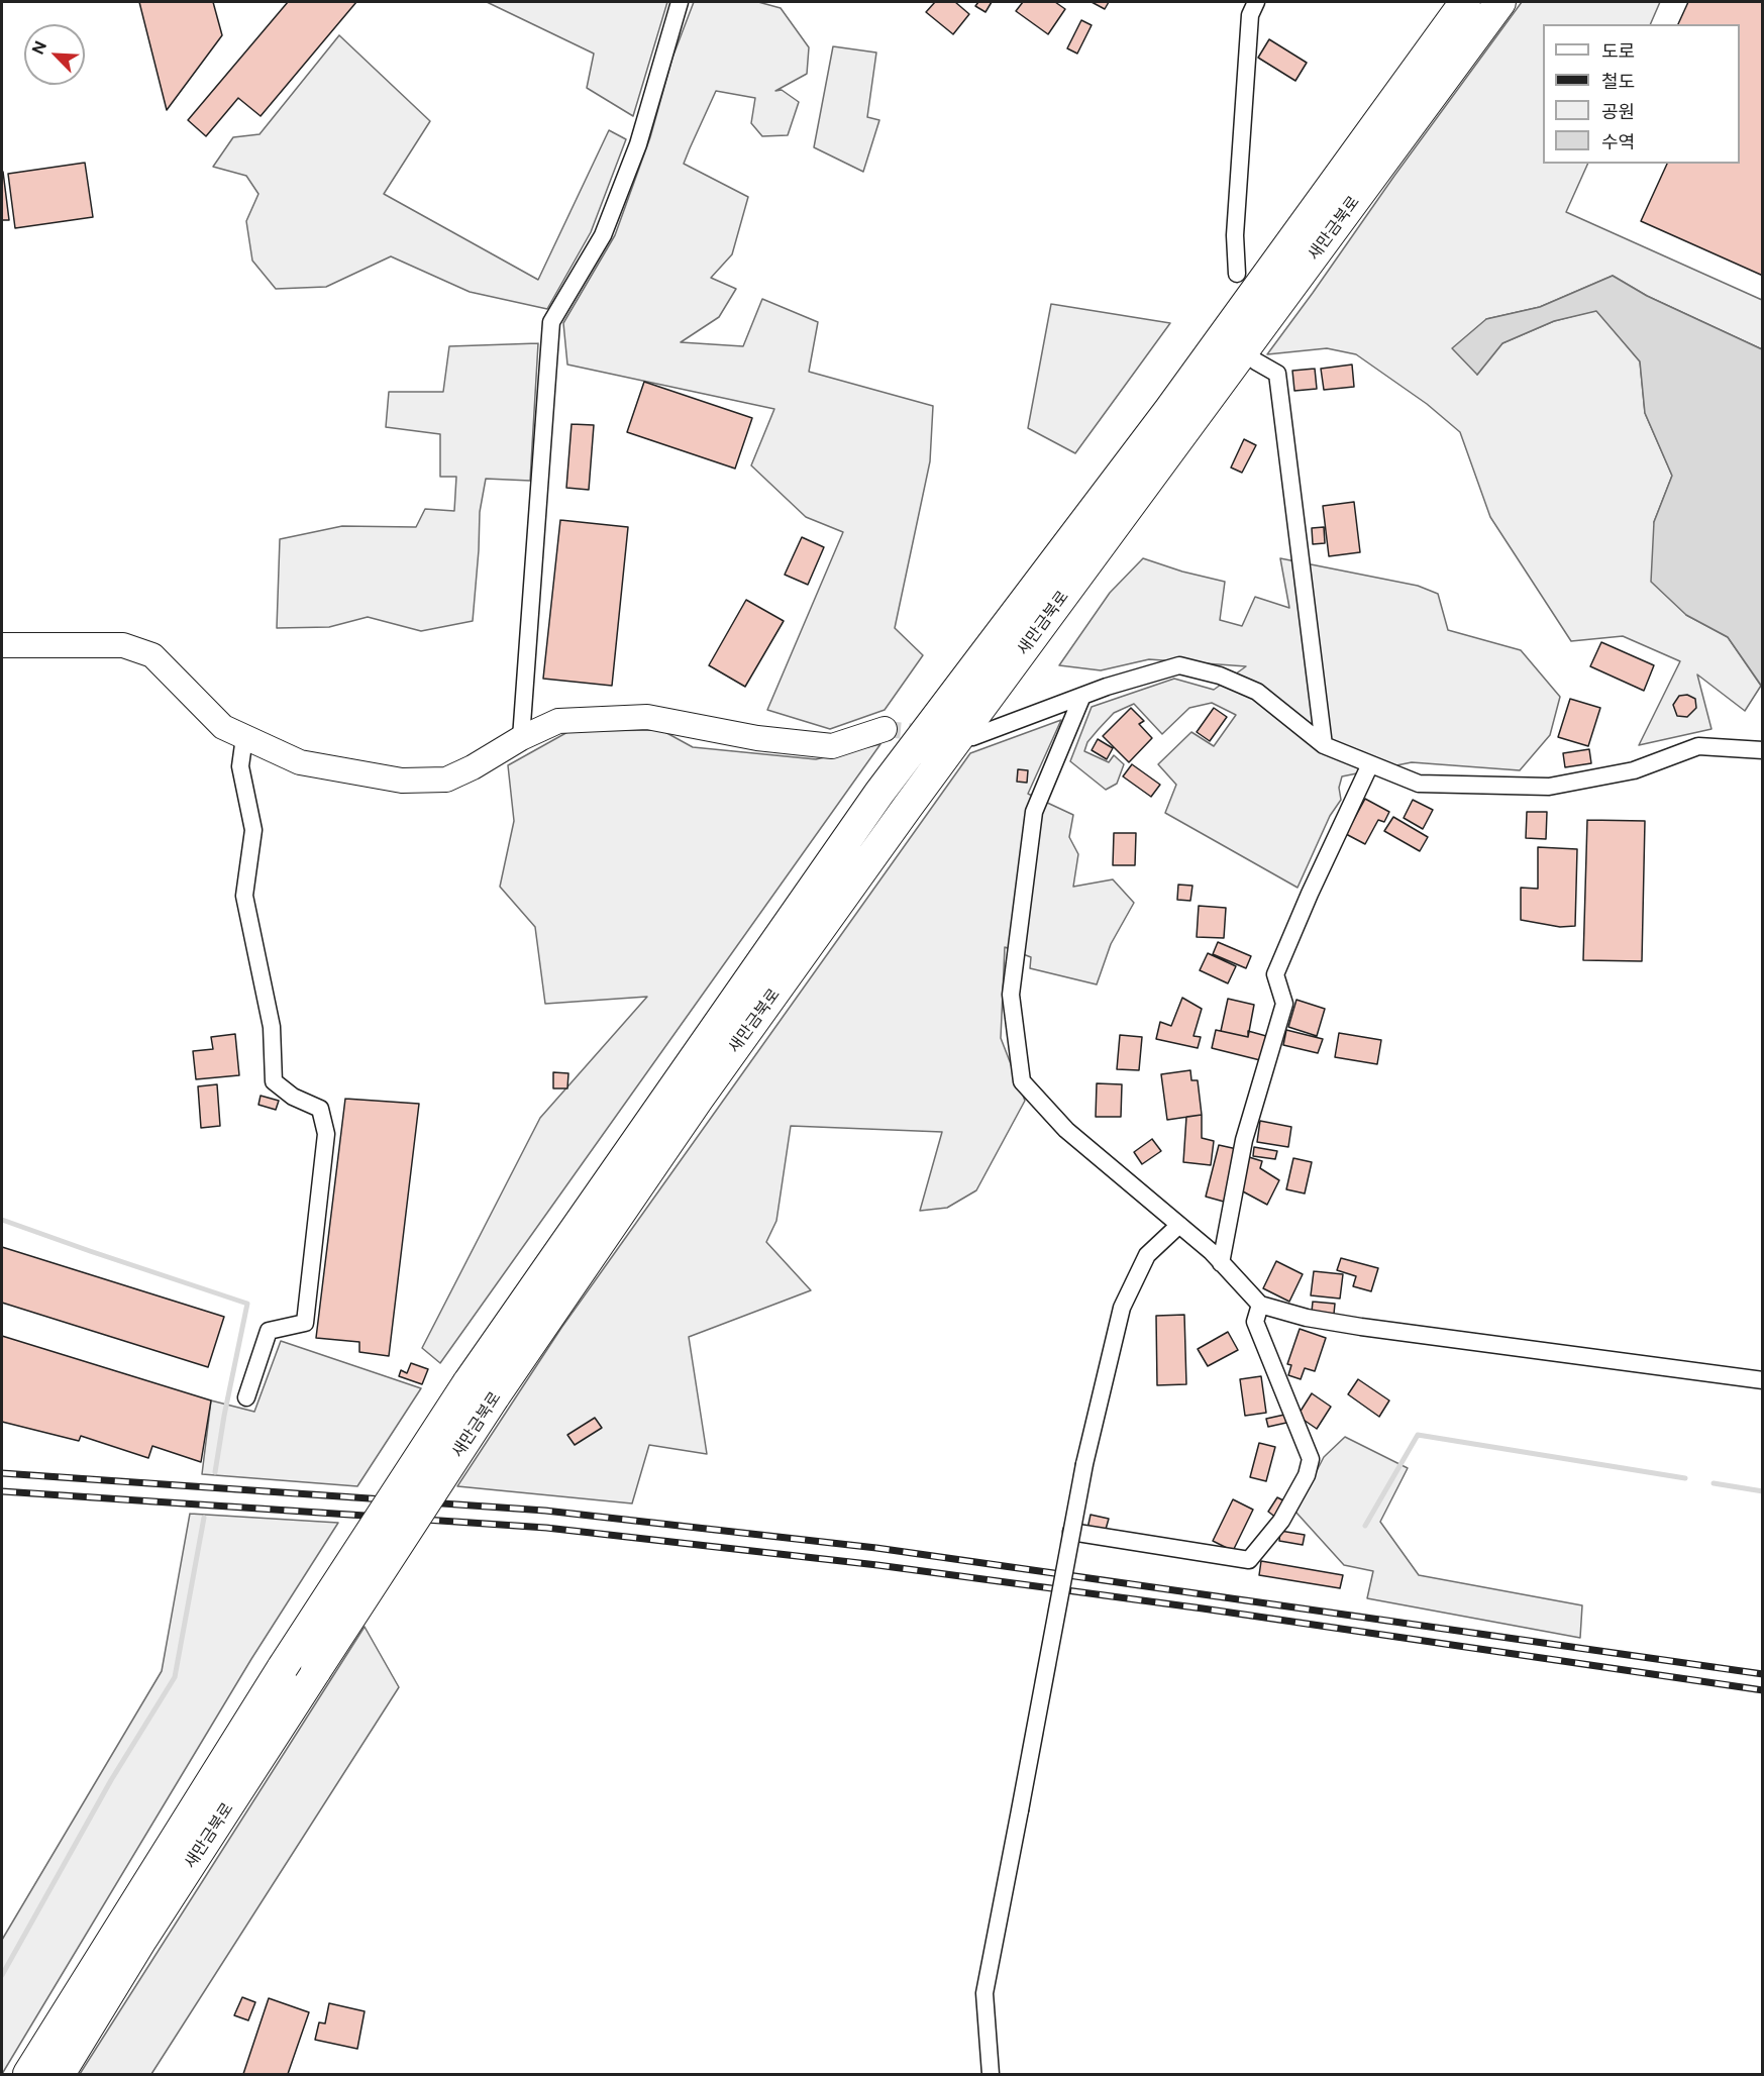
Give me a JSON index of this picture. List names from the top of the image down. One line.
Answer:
{"streets":{"highway":["새만금북로"]},"legend":["도로","철도","공원","수역"],"north":"top left"}
